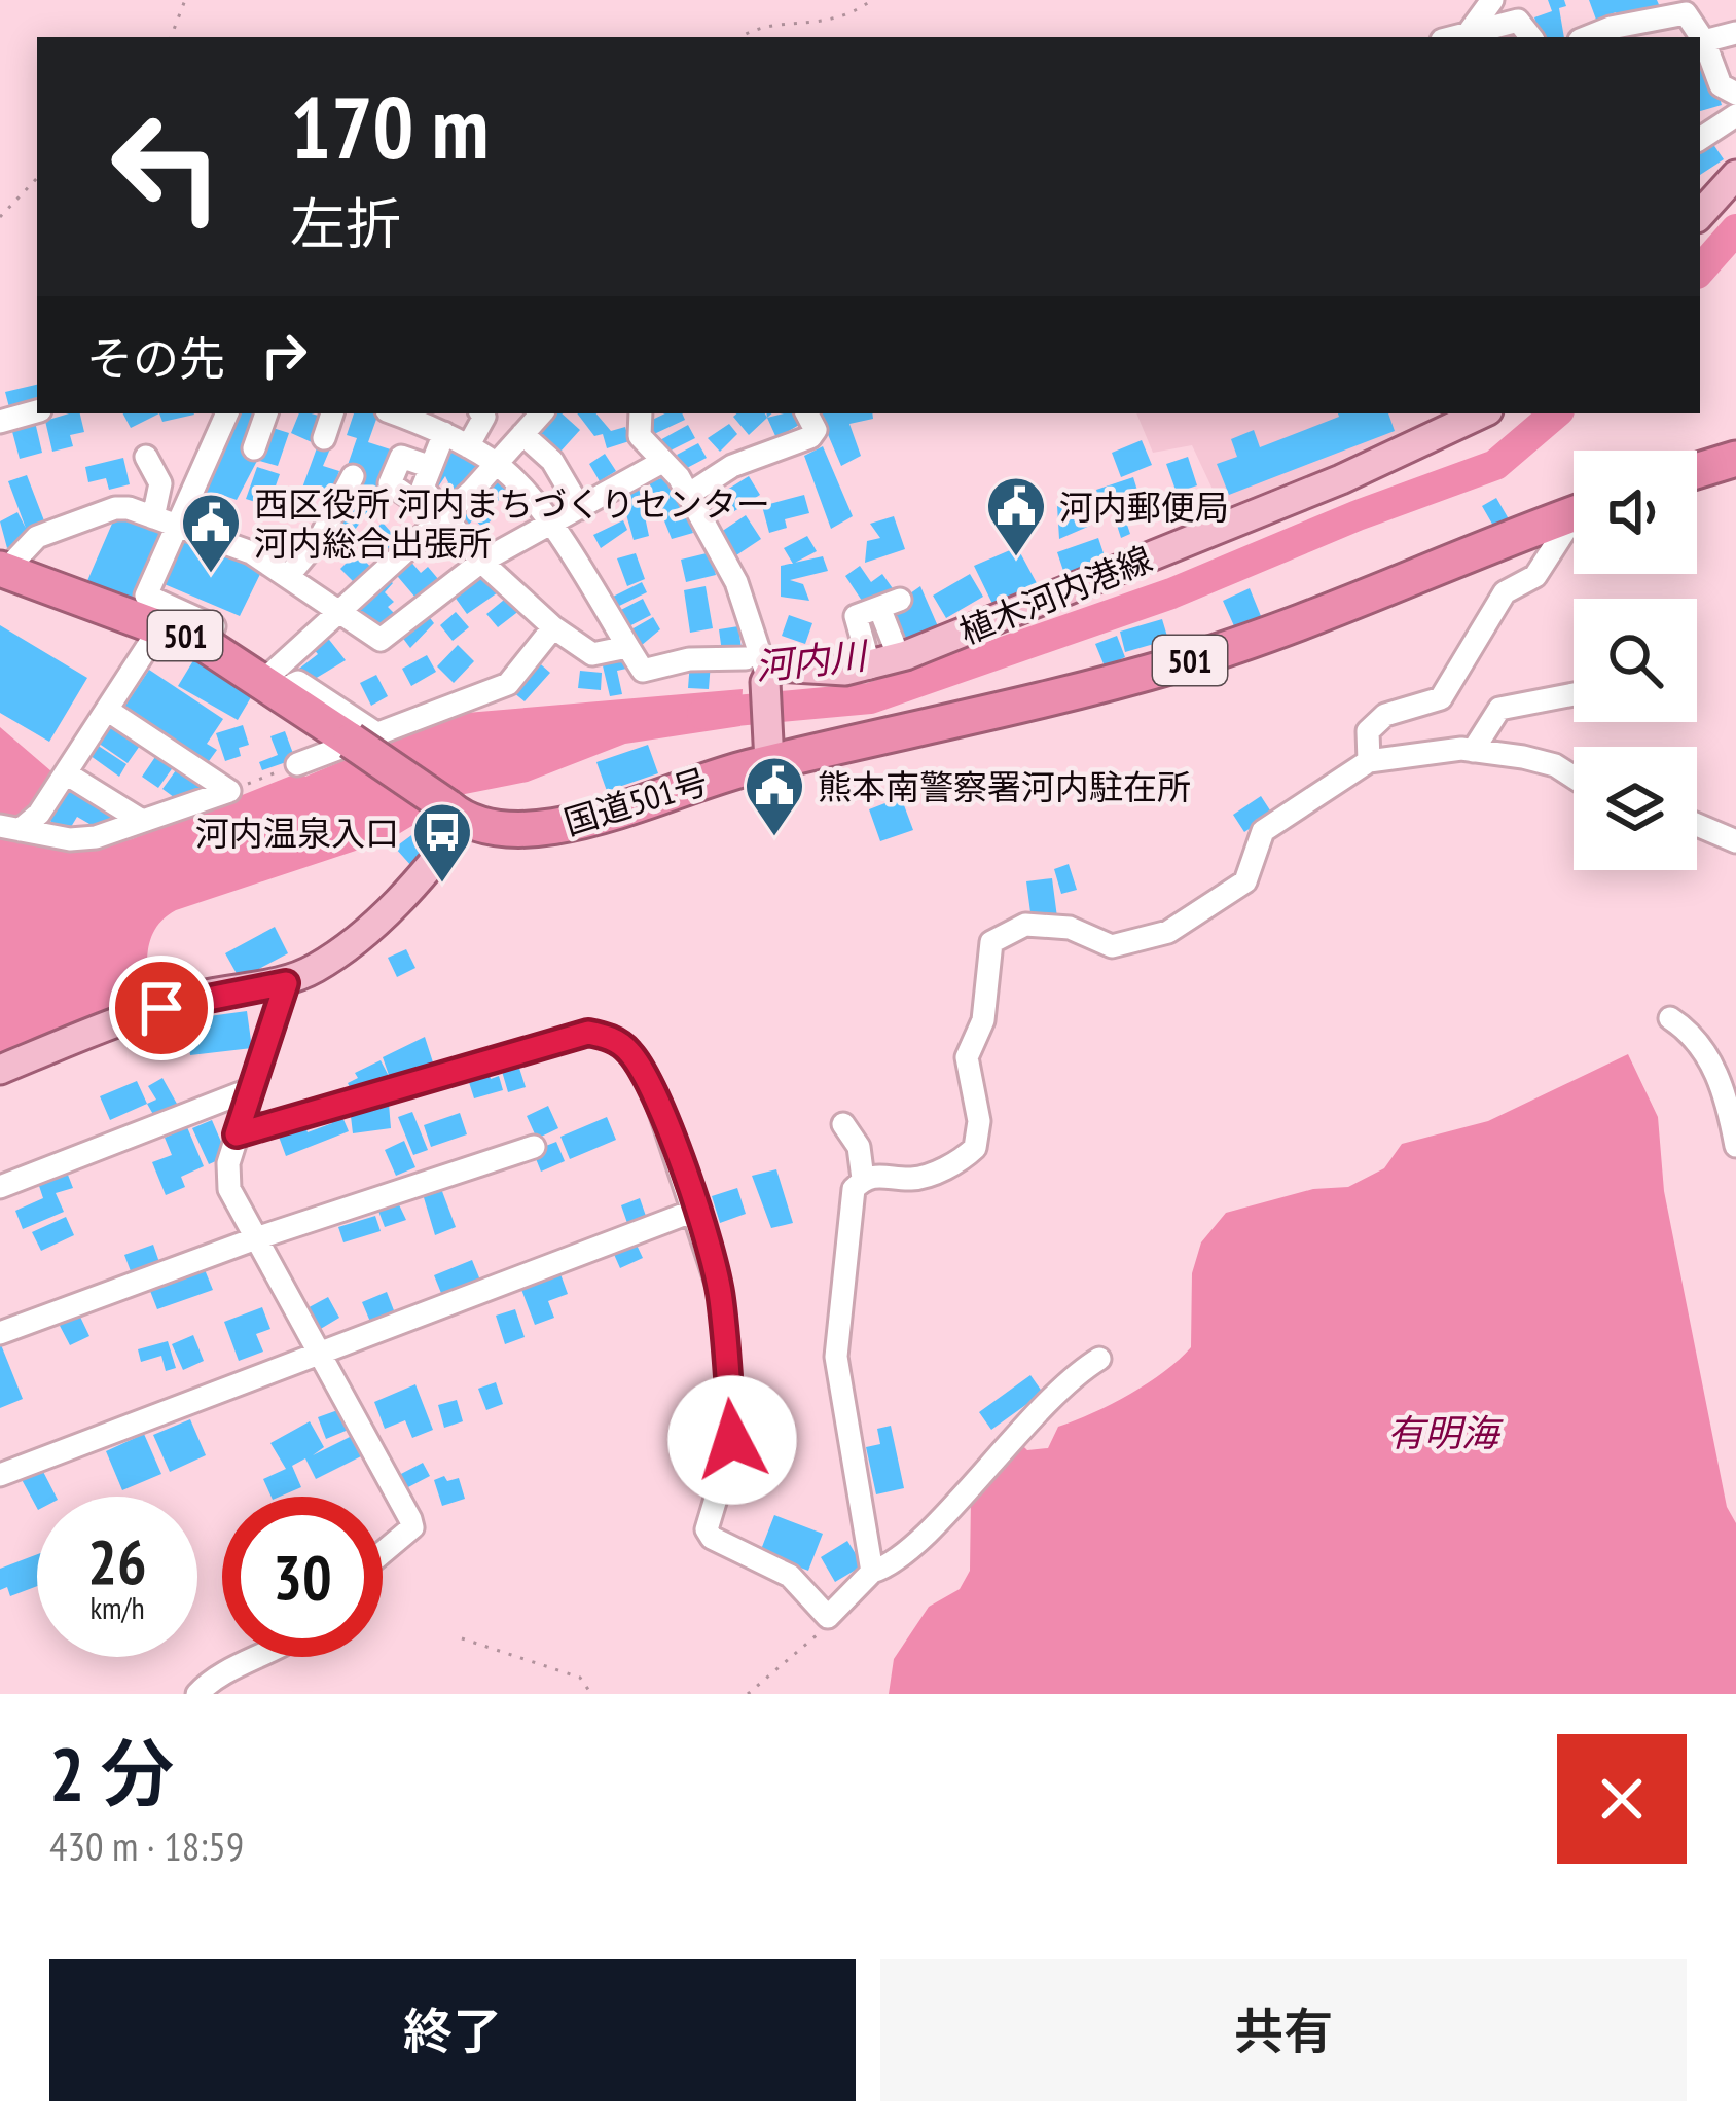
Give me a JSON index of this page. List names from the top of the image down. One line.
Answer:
{"streets":{"highway":["501","国道501号"],"main road":["植木河内港線"]},"water":["河内川","有明海"],"places":{"public building":["河内郵便局","西区役所 河内まちづくりセンター 河内総合出張所","熊本南警察署河内駐在所"],"bus stop":["河内温泉入口"]},"page":{"turn":["170 m","左折"],"then":"その先","speed":"26 km/h","limit":"30","heading":["2 分","430 m · 18:59"],"buttons":["終了","共有"]}}
